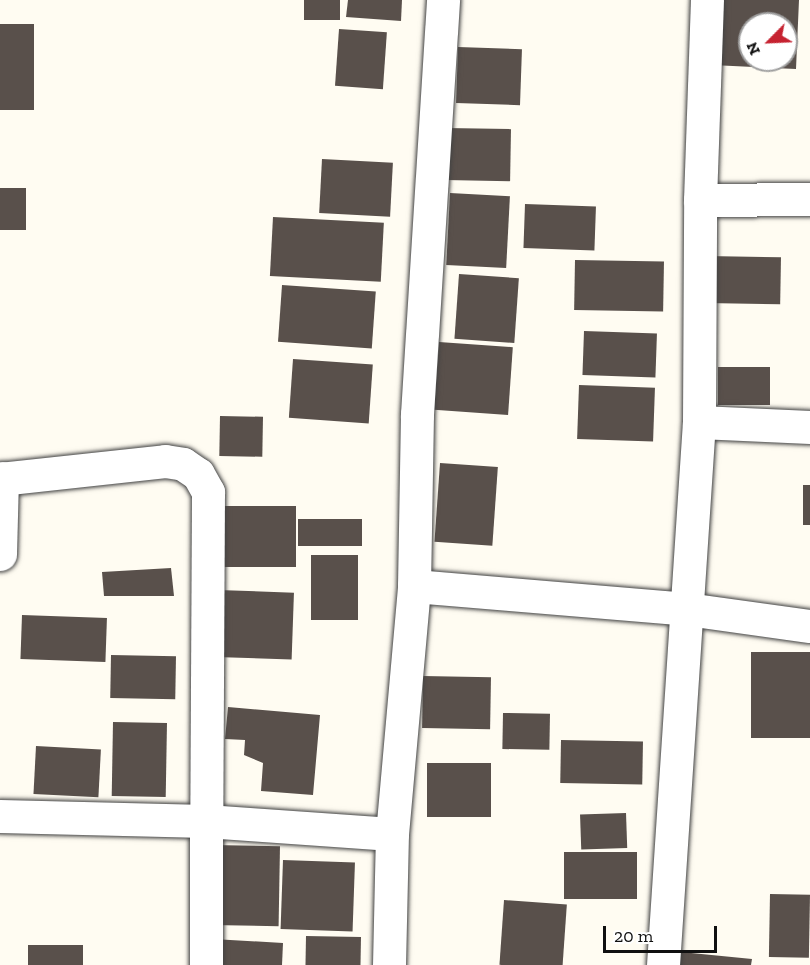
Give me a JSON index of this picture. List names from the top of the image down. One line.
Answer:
{"scale_bar":"20 m","north":"bottom left"}
